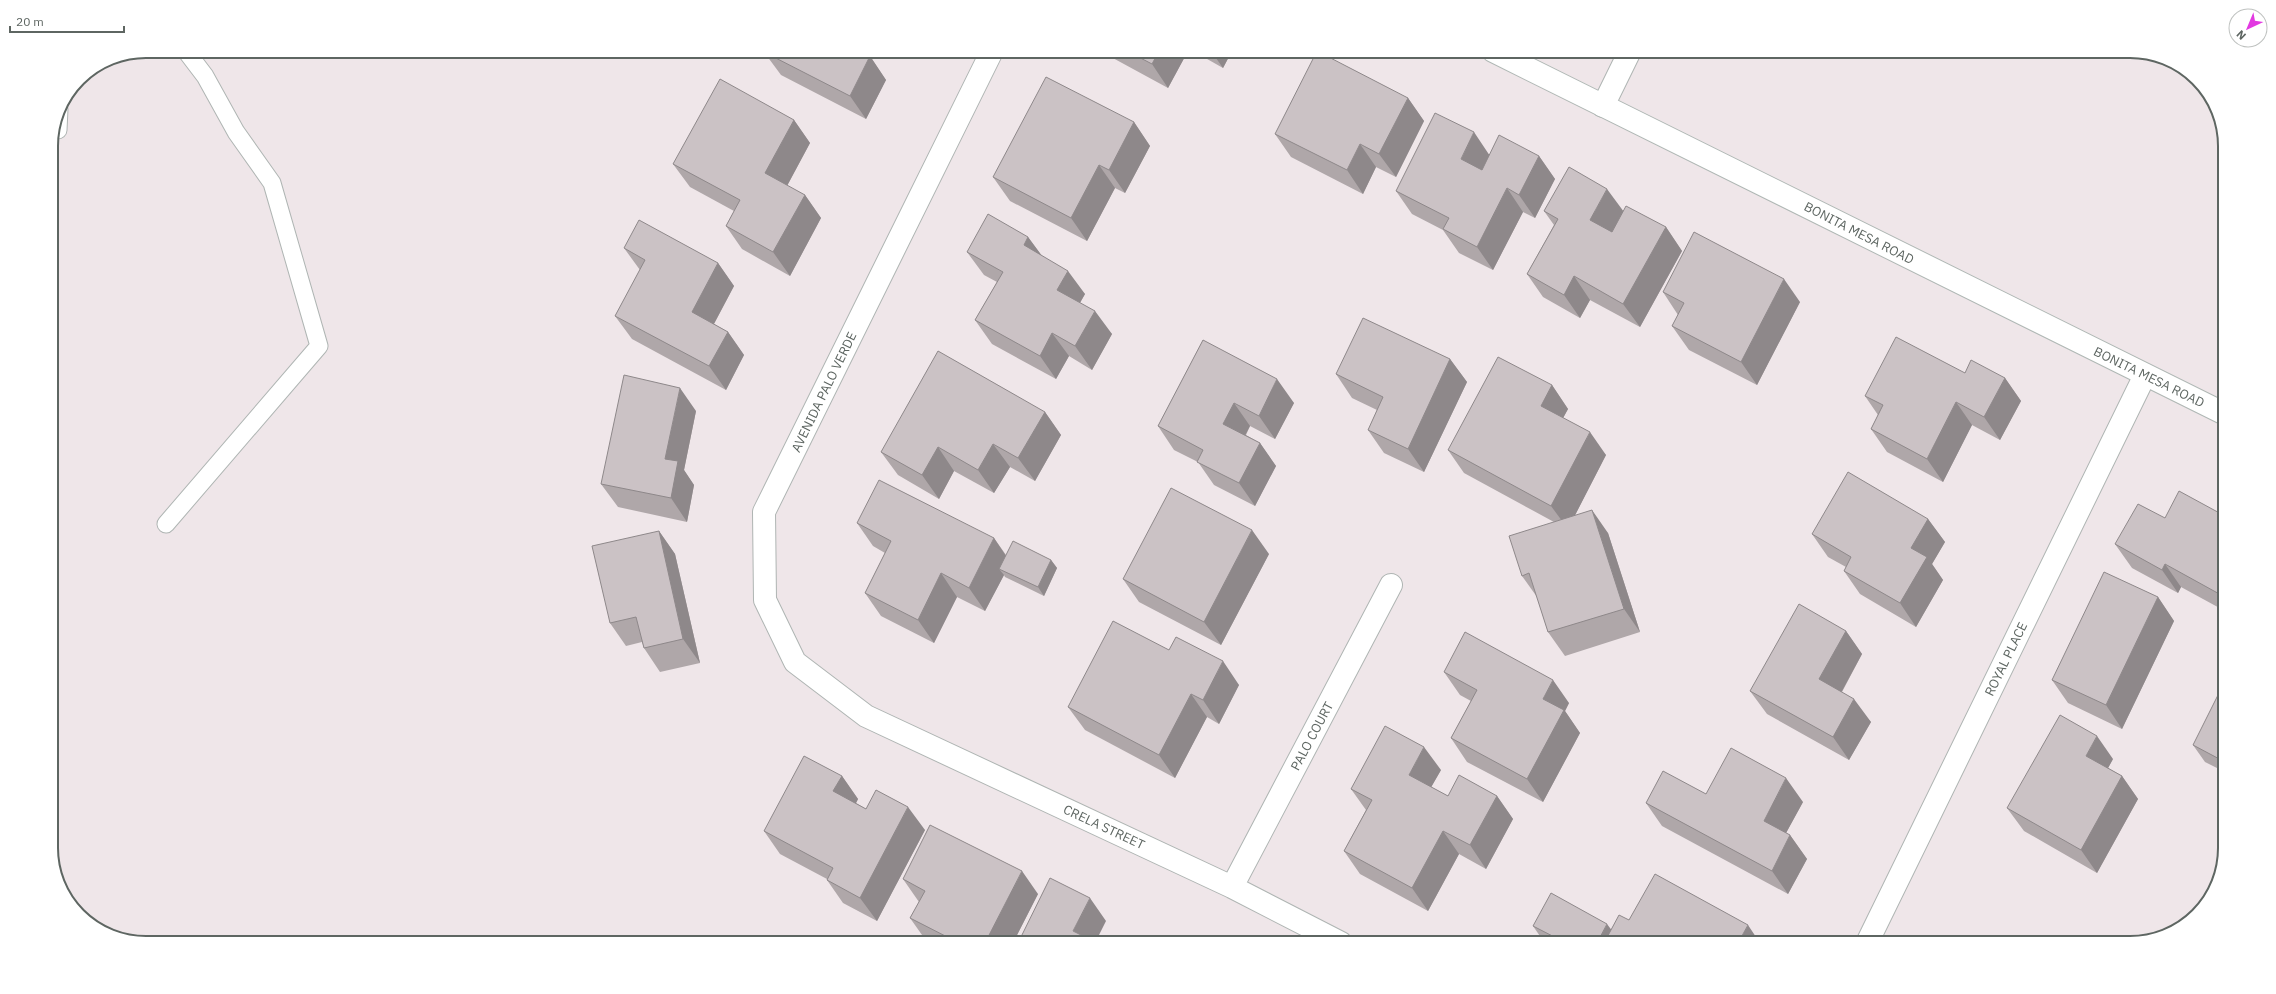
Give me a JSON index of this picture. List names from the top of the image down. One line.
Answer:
{"streets":{"street":["BONITA MESA ROAD","AVENIDA PALO VERDE","ROYAL PLACE","PALO COURT","CRELA STREET"]},"crossings":[["BONITA MESA ROAD","ROYAL PLACE"],["AVENIDA PALO VERDE","CRELA STREET"],["PALO COURT","CRELA STREET"]],"scale_bar":"20 m","north":"bottom left"}
